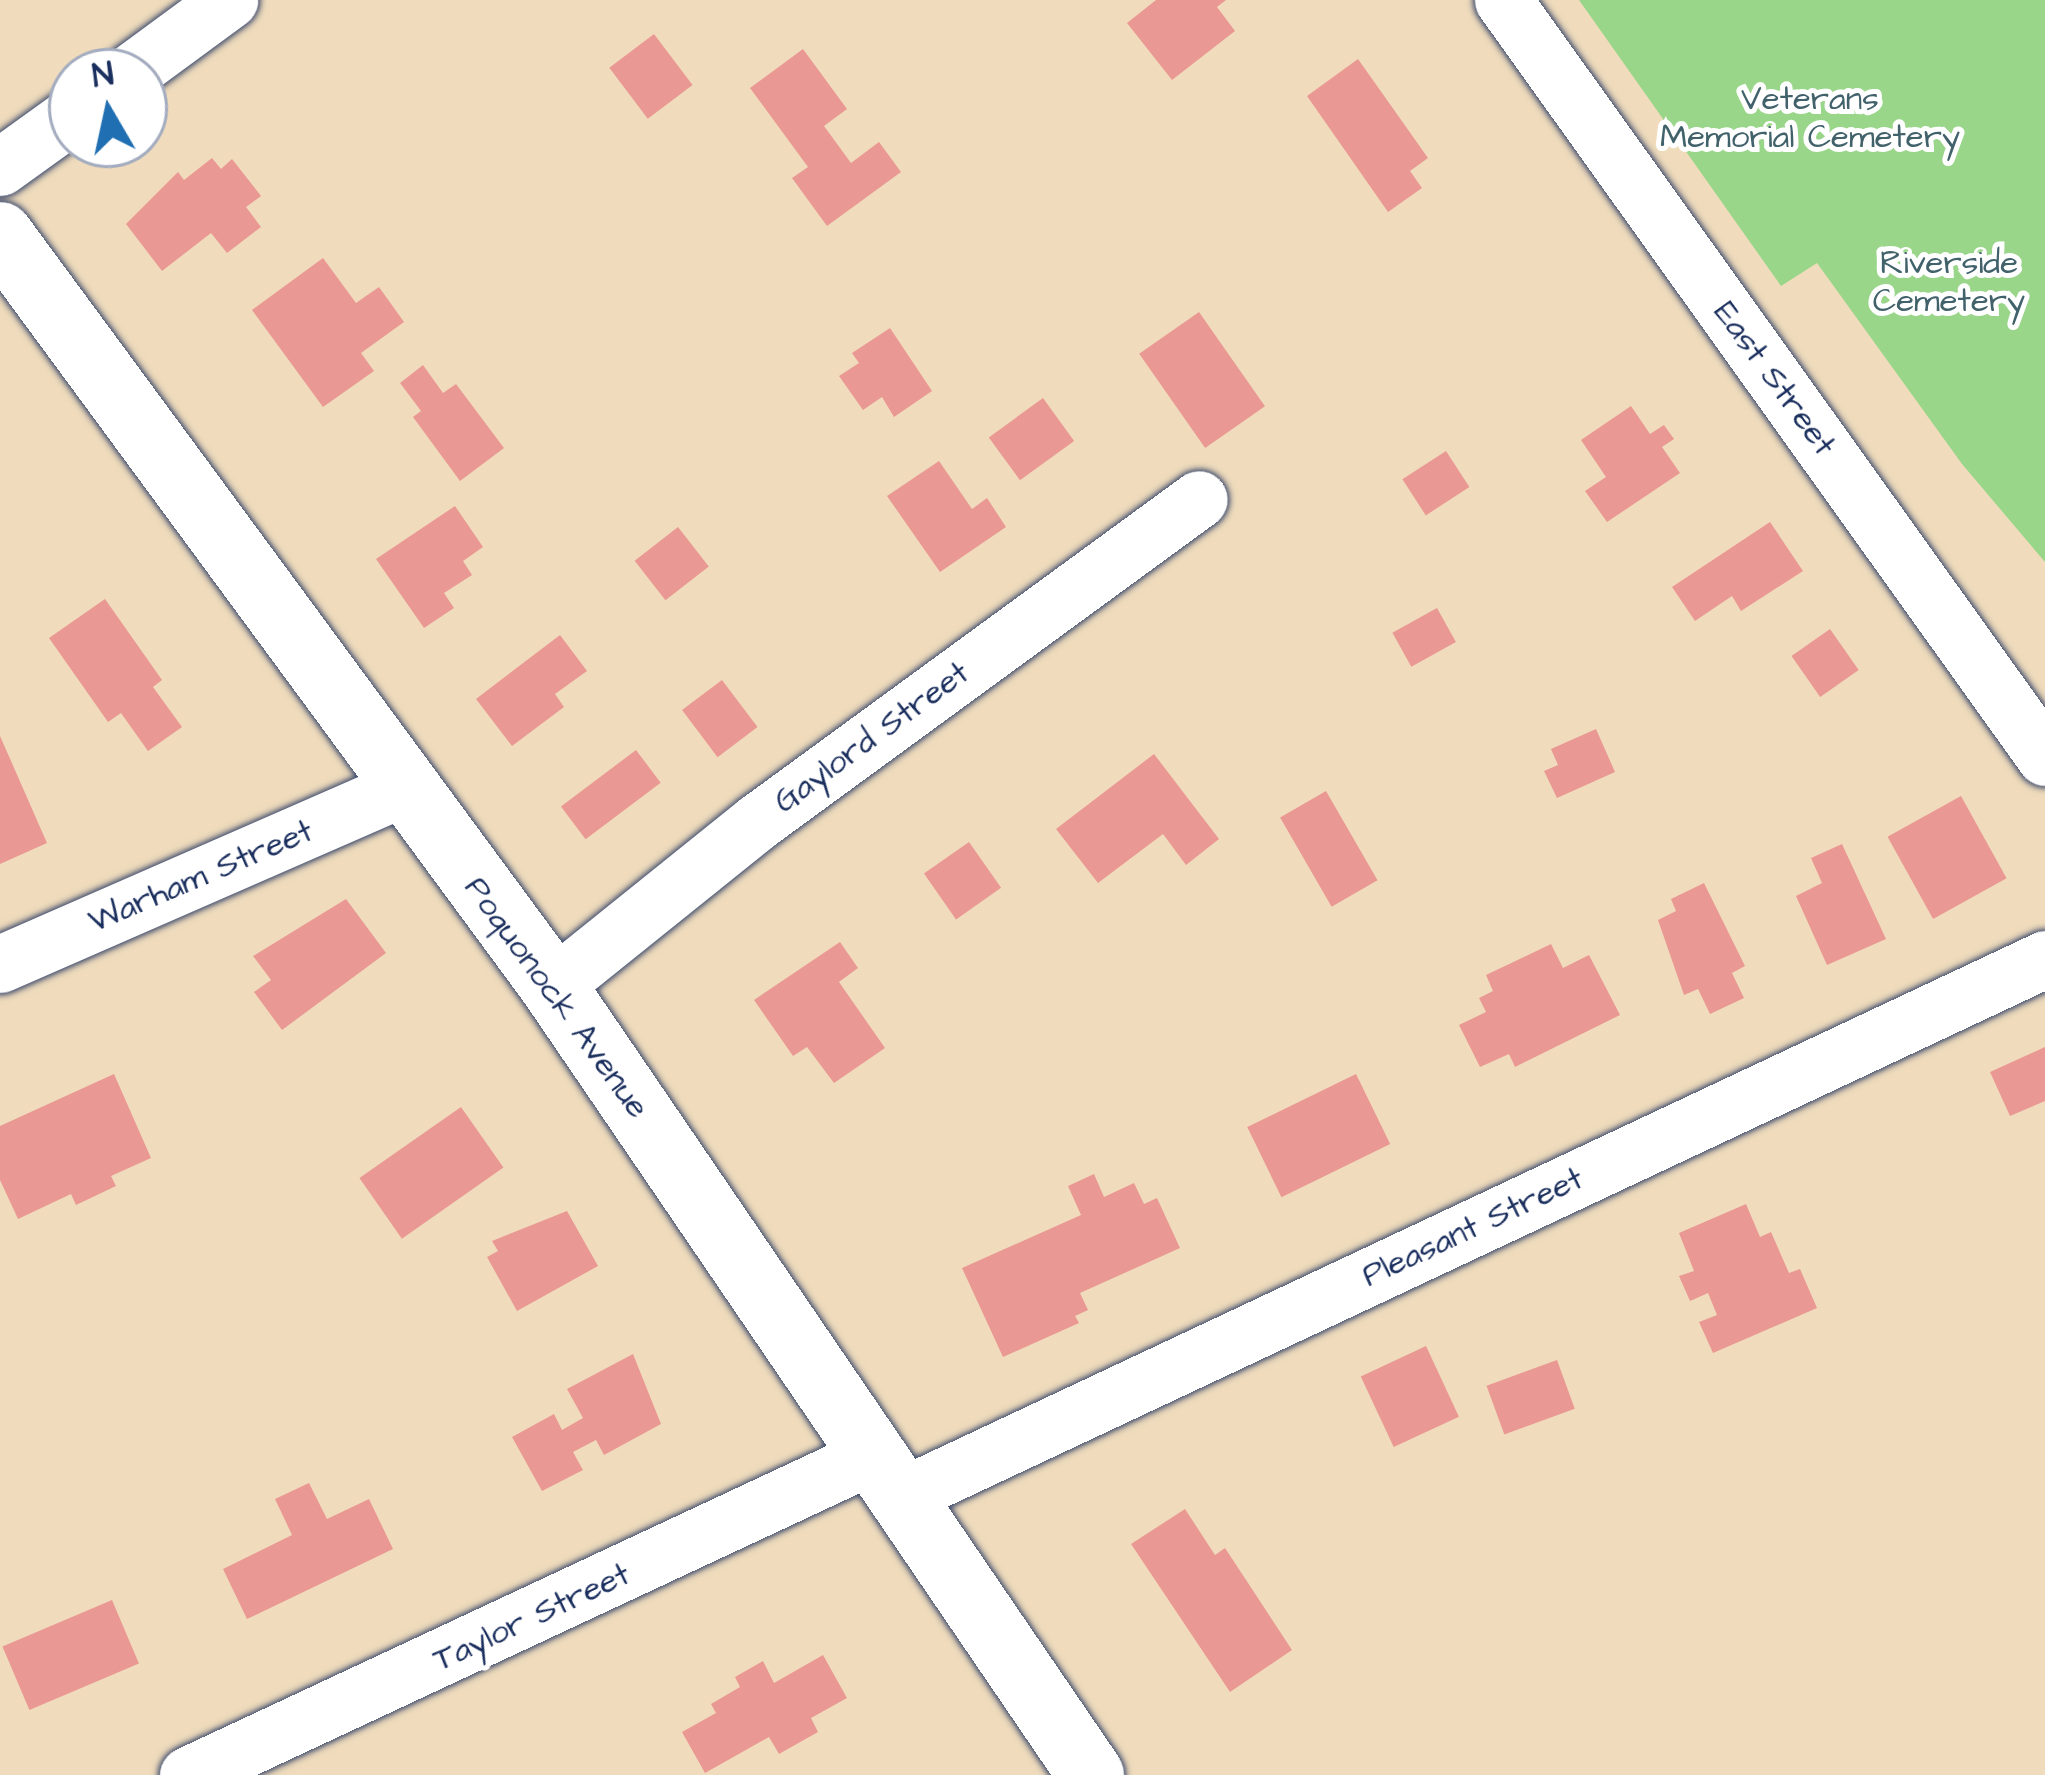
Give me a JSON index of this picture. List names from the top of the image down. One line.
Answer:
{"streets":{"main road":["Poquonock Avenue"],"street":["East Street","Gaylord Street","Warham Street","Pleasant Street","Taylor Street"]},"crossings":[["Gaylord Street","Poquonock Avenue"],["Warham Street","Poquonock Avenue"],["Poquonock Avenue","Pleasant Street"],["Poquonock Avenue","Taylor Street"],["Pleasant Street","Taylor Street"]],"parks":["Veterans Memorial Cemetery","Riverside Cemetery"],"north":"top"}
